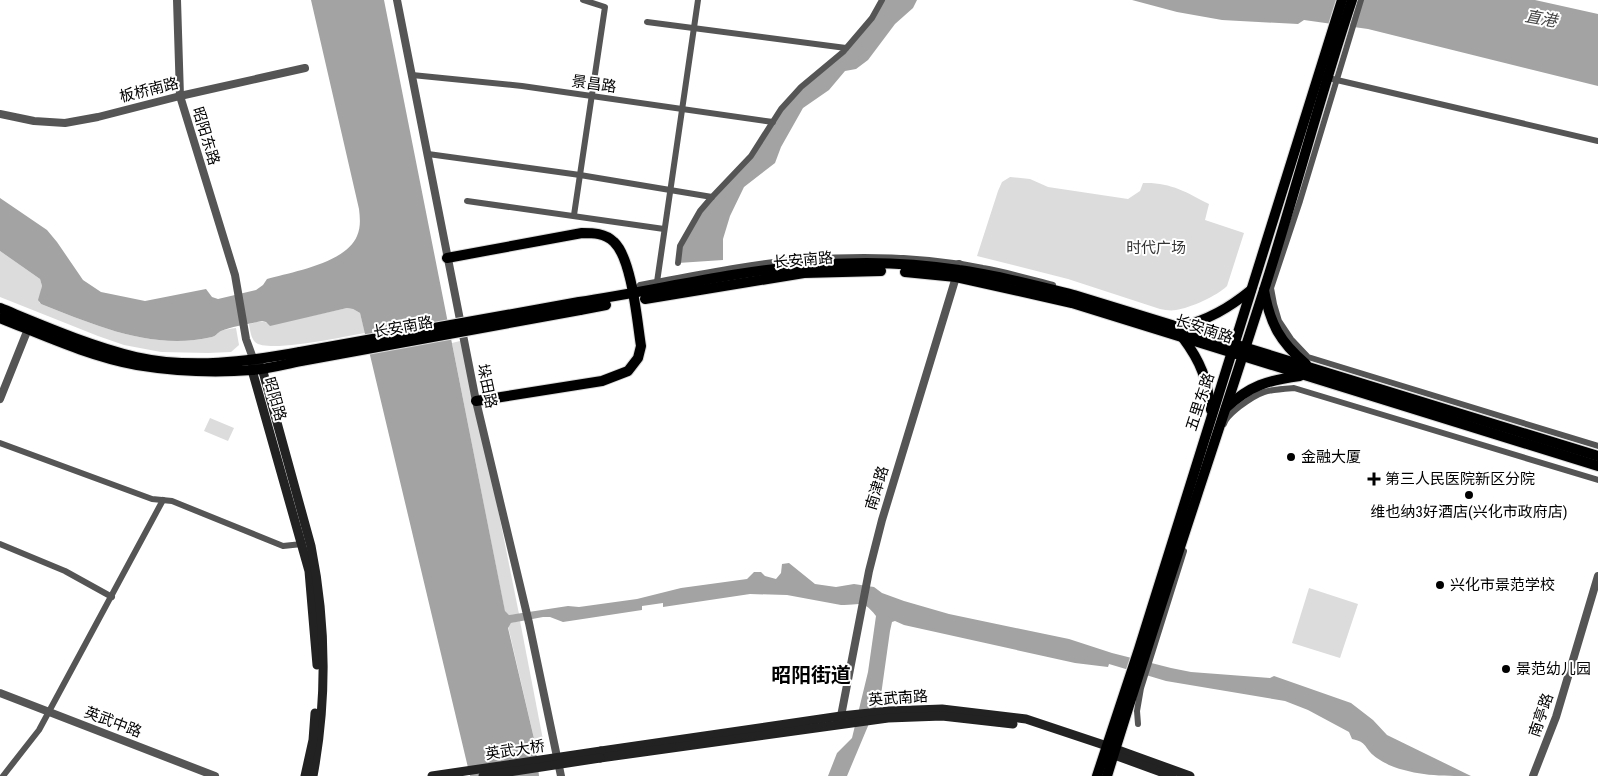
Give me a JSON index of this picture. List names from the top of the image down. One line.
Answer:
{"streets":{"main road":["长安南路","昭阳路","五里东路","英武南路","英武大桥"],"street":["景昌路","板桥南路","昭阳东路","垛田路","南津路","南亭路","英武中路"]},"crossings":[["景昌路","垛田路"],["板桥南路","昭阳东路"],["昭阳东路","长安南路"],["昭阳东路","昭阳路"],["长安南路","昭阳路"],["长安南路","五里东路"],["长安南路","南津路"],["五里东路","英武南路"],["南津路","英武南路"],["英武南路","英武大桥"]],"districts":["昭阳街道"],"water":["直港"],"parks":["时代广场"],"places":{"other":["金融大厦","维也纳3好酒店(兴化市政府店)","兴化市景范学校","景范幼儿园"],"health":["第三人民医院新区分院"]}}
